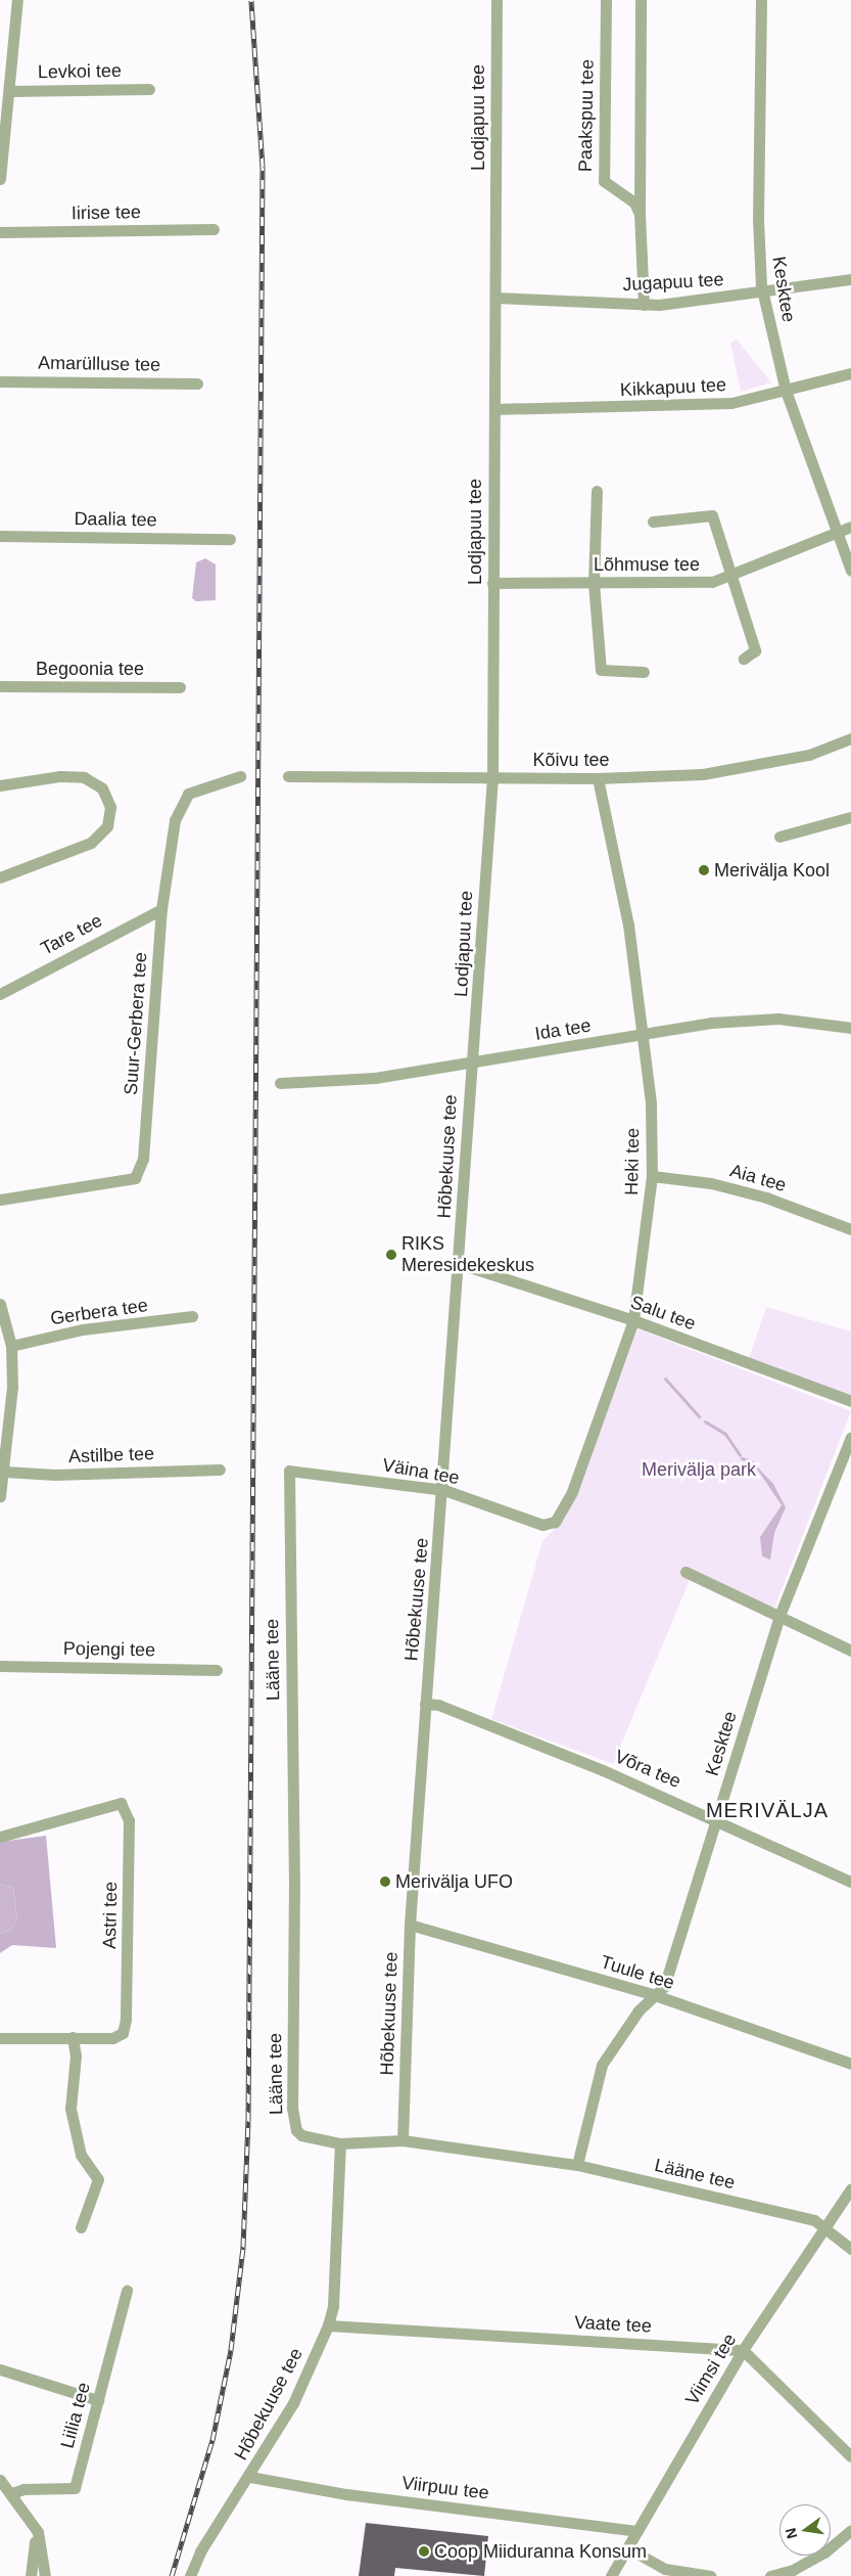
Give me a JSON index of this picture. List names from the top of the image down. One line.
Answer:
{"streets":{"street":["Levkoi tee","Paakspuu tee","Lodjapuu tee","Iirise tee","Jugapuu tee","Kesktee","Amarülluse tee","Kikkapuu tee","Daalia tee","Lõhmuse tee","Begoonia tee","Kõivu tee","Tare tee","Suur-Gerbera tee","Ida tee","Hõbekuuse tee","Heki tee","Aia tee","Gerbera tee","Salu tee","Astilbe tee","Väina tee","Pojengi tee","Lääne tee","Võra tee","Astri tee","Tuule tee","Vaate tee","Viimsi tee","Liilia tee","Viirpuu tee"]},"crossings":[["Lodjapuu tee","Jugapuu tee"],["Lodjapuu tee","Kikkapuu tee"],["Lodjapuu tee","Lõhmuse tee"],["Lodjapuu tee","Kõivu tee"],["Lodjapuu tee","Ida tee"],["Lodjapuu tee","Hõbekuuse tee"],["Jugapuu tee","Kesktee"],["Kesktee","Kikkapuu tee"],["Kesktee","Lõhmuse tee"],["Kesktee","Lääne tee"],["Kesktee","Võra tee"],["Kesktee","Tuule tee"],["Kõivu tee","Heki tee"],["Tare tee","Suur-Gerbera tee"],["Ida tee","Hõbekuuse tee"],["Ida tee","Heki tee"],["Hõbekuuse tee","Salu tee"],["Hõbekuuse tee","Väina tee"],["Hõbekuuse tee","Lääne tee"],["Hõbekuuse tee","Võra tee"],["Hõbekuuse tee","Tuule tee"],["Hõbekuuse tee","Vaate tee"],["Hõbekuuse tee","Viirpuu tee"],["Heki tee","Aia tee"],["Heki tee","Salu tee"],["Heki tee","Väina tee"],["Väina tee","Lääne tee"],["Lääne tee","Viimsi tee"],["Vaate tee","Viimsi tee"],["Viimsi tee","Viirpuu tee"]],"districts":["MERIVÄLJA"],"parks":["Merivälja park"],"places":["Merivälja Kool","RIKS Meresidekeskus","Merivälja UFO","Coop Miiduranna Konsum"],"north":"left"}
